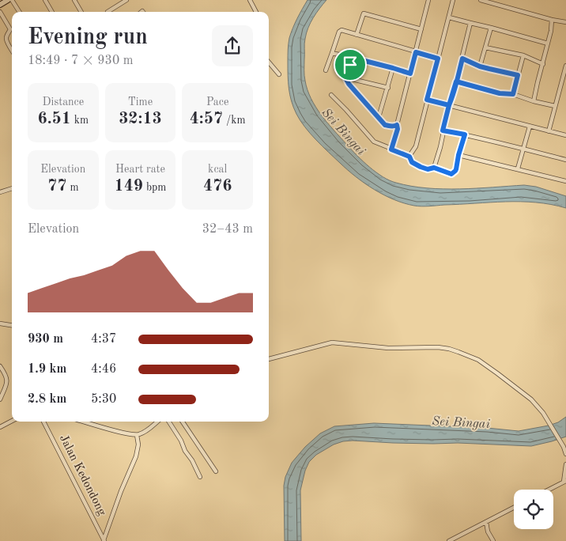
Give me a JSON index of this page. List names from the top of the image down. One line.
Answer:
{"streets":{"street":["Jalan Kedondong"]},"water":["Sei Bingai"],"page":{"heading":["Evening run","18:49 · 7 × 930 m"],"stats":[["Distance","6.51 km"],["Time","32:13"],["Pace","4:57 /km"],["Elevation","77 m"],["Heart rate","149 bpm"],["kcal","476"]],"chart":["Elevation","32–43 m"],"list":[{"name":"930 m","note":"4:37"},{"name":"1.9 km","note":"4:46"},{"name":"2.8 km","note":"5:30"}]}}
